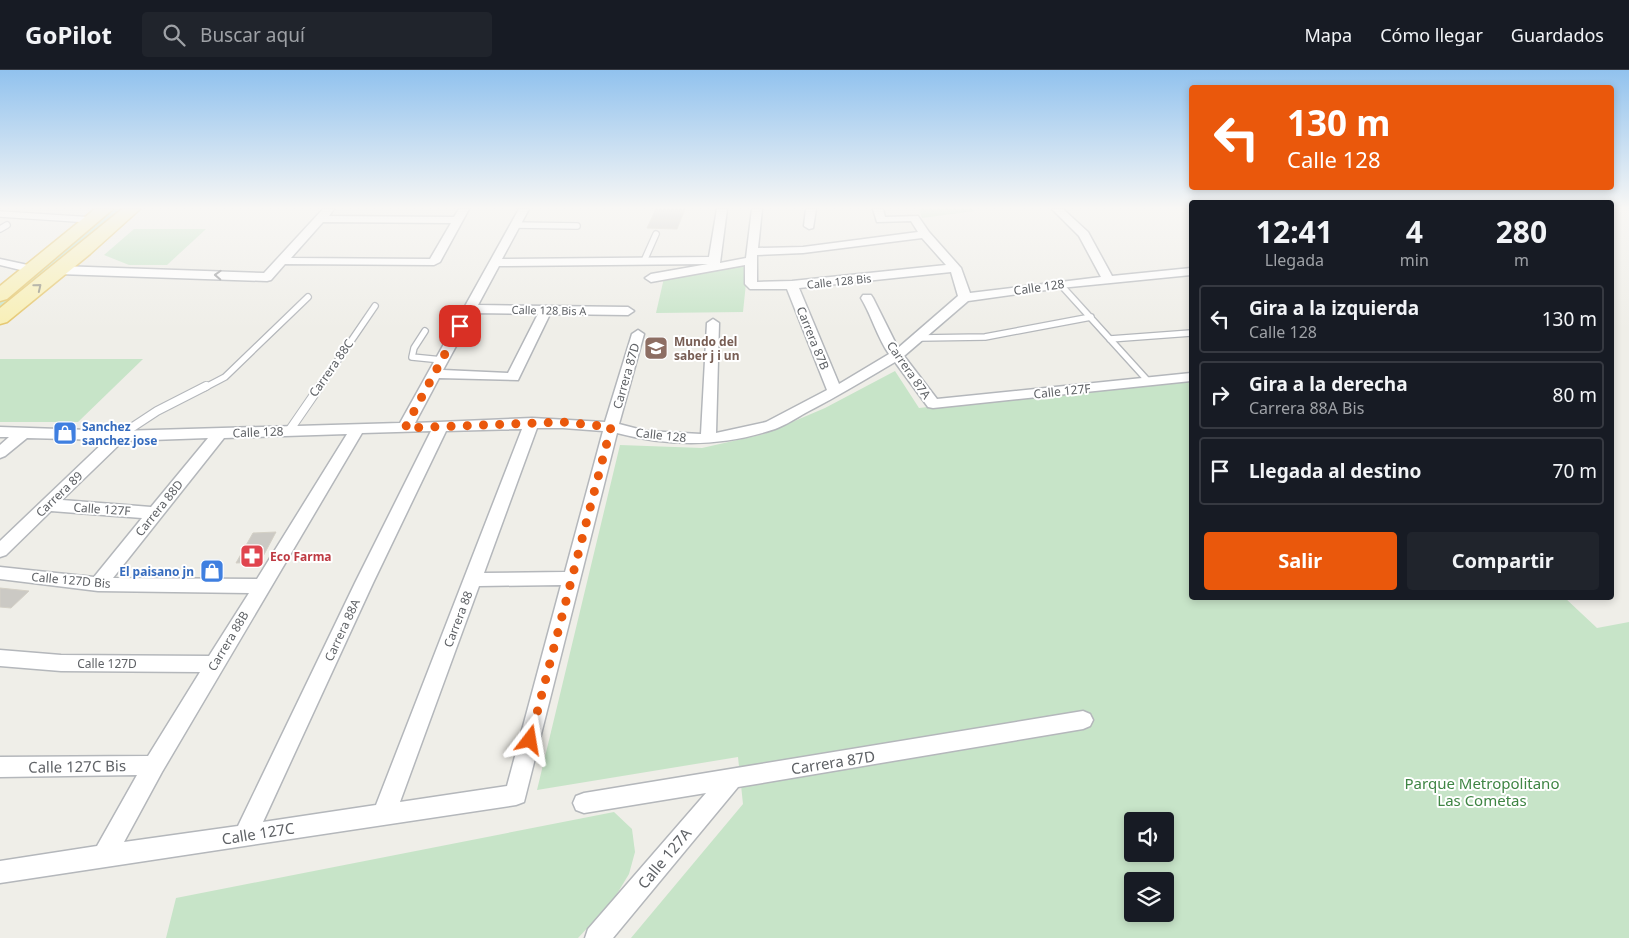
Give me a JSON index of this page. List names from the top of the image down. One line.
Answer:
{"streets":{"street":["Calle 128 Bis","Calle 128","Calle 128 Bis A","Carrera 87B","Carrera 87A","Carrera 87D","Calle 127F","Carrera 89","Carrera 88D","Calle 127D Bis","Carrera 88","Carrera 88A","Carrera 88B","Calle 127D","Calle 127C Bis","Calle 127C","Calle 127A"],"lane":["Carrera 88C"]},"crossings":[["Calle 128 Bis","Carrera 87B"],["Calle 128 Bis","Carrera 87A"],["Calle 128","Carrera 87B"],["Calle 128","Carrera 88C"],["Calle 128","Carrera 87A"],["Calle 128","Carrera 87D"],["Calle 128","Carrera 89"],["Calle 128","Carrera 88D"],["Calle 128","Carrera 88"],["Calle 128","Carrera 88A"],["Calle 128","Carrera 88B"],["Carrera 87A","Calle 127F"],["Carrera 87D","Calle 127C"],["Carrera 87D","Calle 127A"],["Calle 127F","Carrera 89"],["Calle 127F","Carrera 88D"],["Carrera 88D","Calle 127D Bis"],["Calle 127D Bis","Carrera 88B"],["Carrera 88","Calle 127C"],["Carrera 88A","Calle 127C"],["Carrera 88B","Calle 127D"],["Carrera 88B","Calle 127C Bis"],["Carrera 88B","Calle 127C"]],"parks":["Parque Metropolitano Las Cometas"],"places":{"school or university":["Mundo del saber j i un"],"shop":["Sanchez sanchez jose","El paisano jn"],"pharmacy":["Eco Farma"]},"page":{"header":"GoPilot","search":"Buscar aquí","nav":["Mapa","Cómo llegar","Guardados"],"turn":["130 m","Calle 128"],"eta":["12:41","Llegada","4","min","280","m"],"list":[{"name":"Gira a la izquierda","note":"Calle 128","value":"130 m"},{"name":"Gira a la derecha","note":"Carrera 88A Bis","value":"80 m"},{"name":"Llegada al destino","value":"70 m"}],"buttons":["Salir","Compartir"]}}
